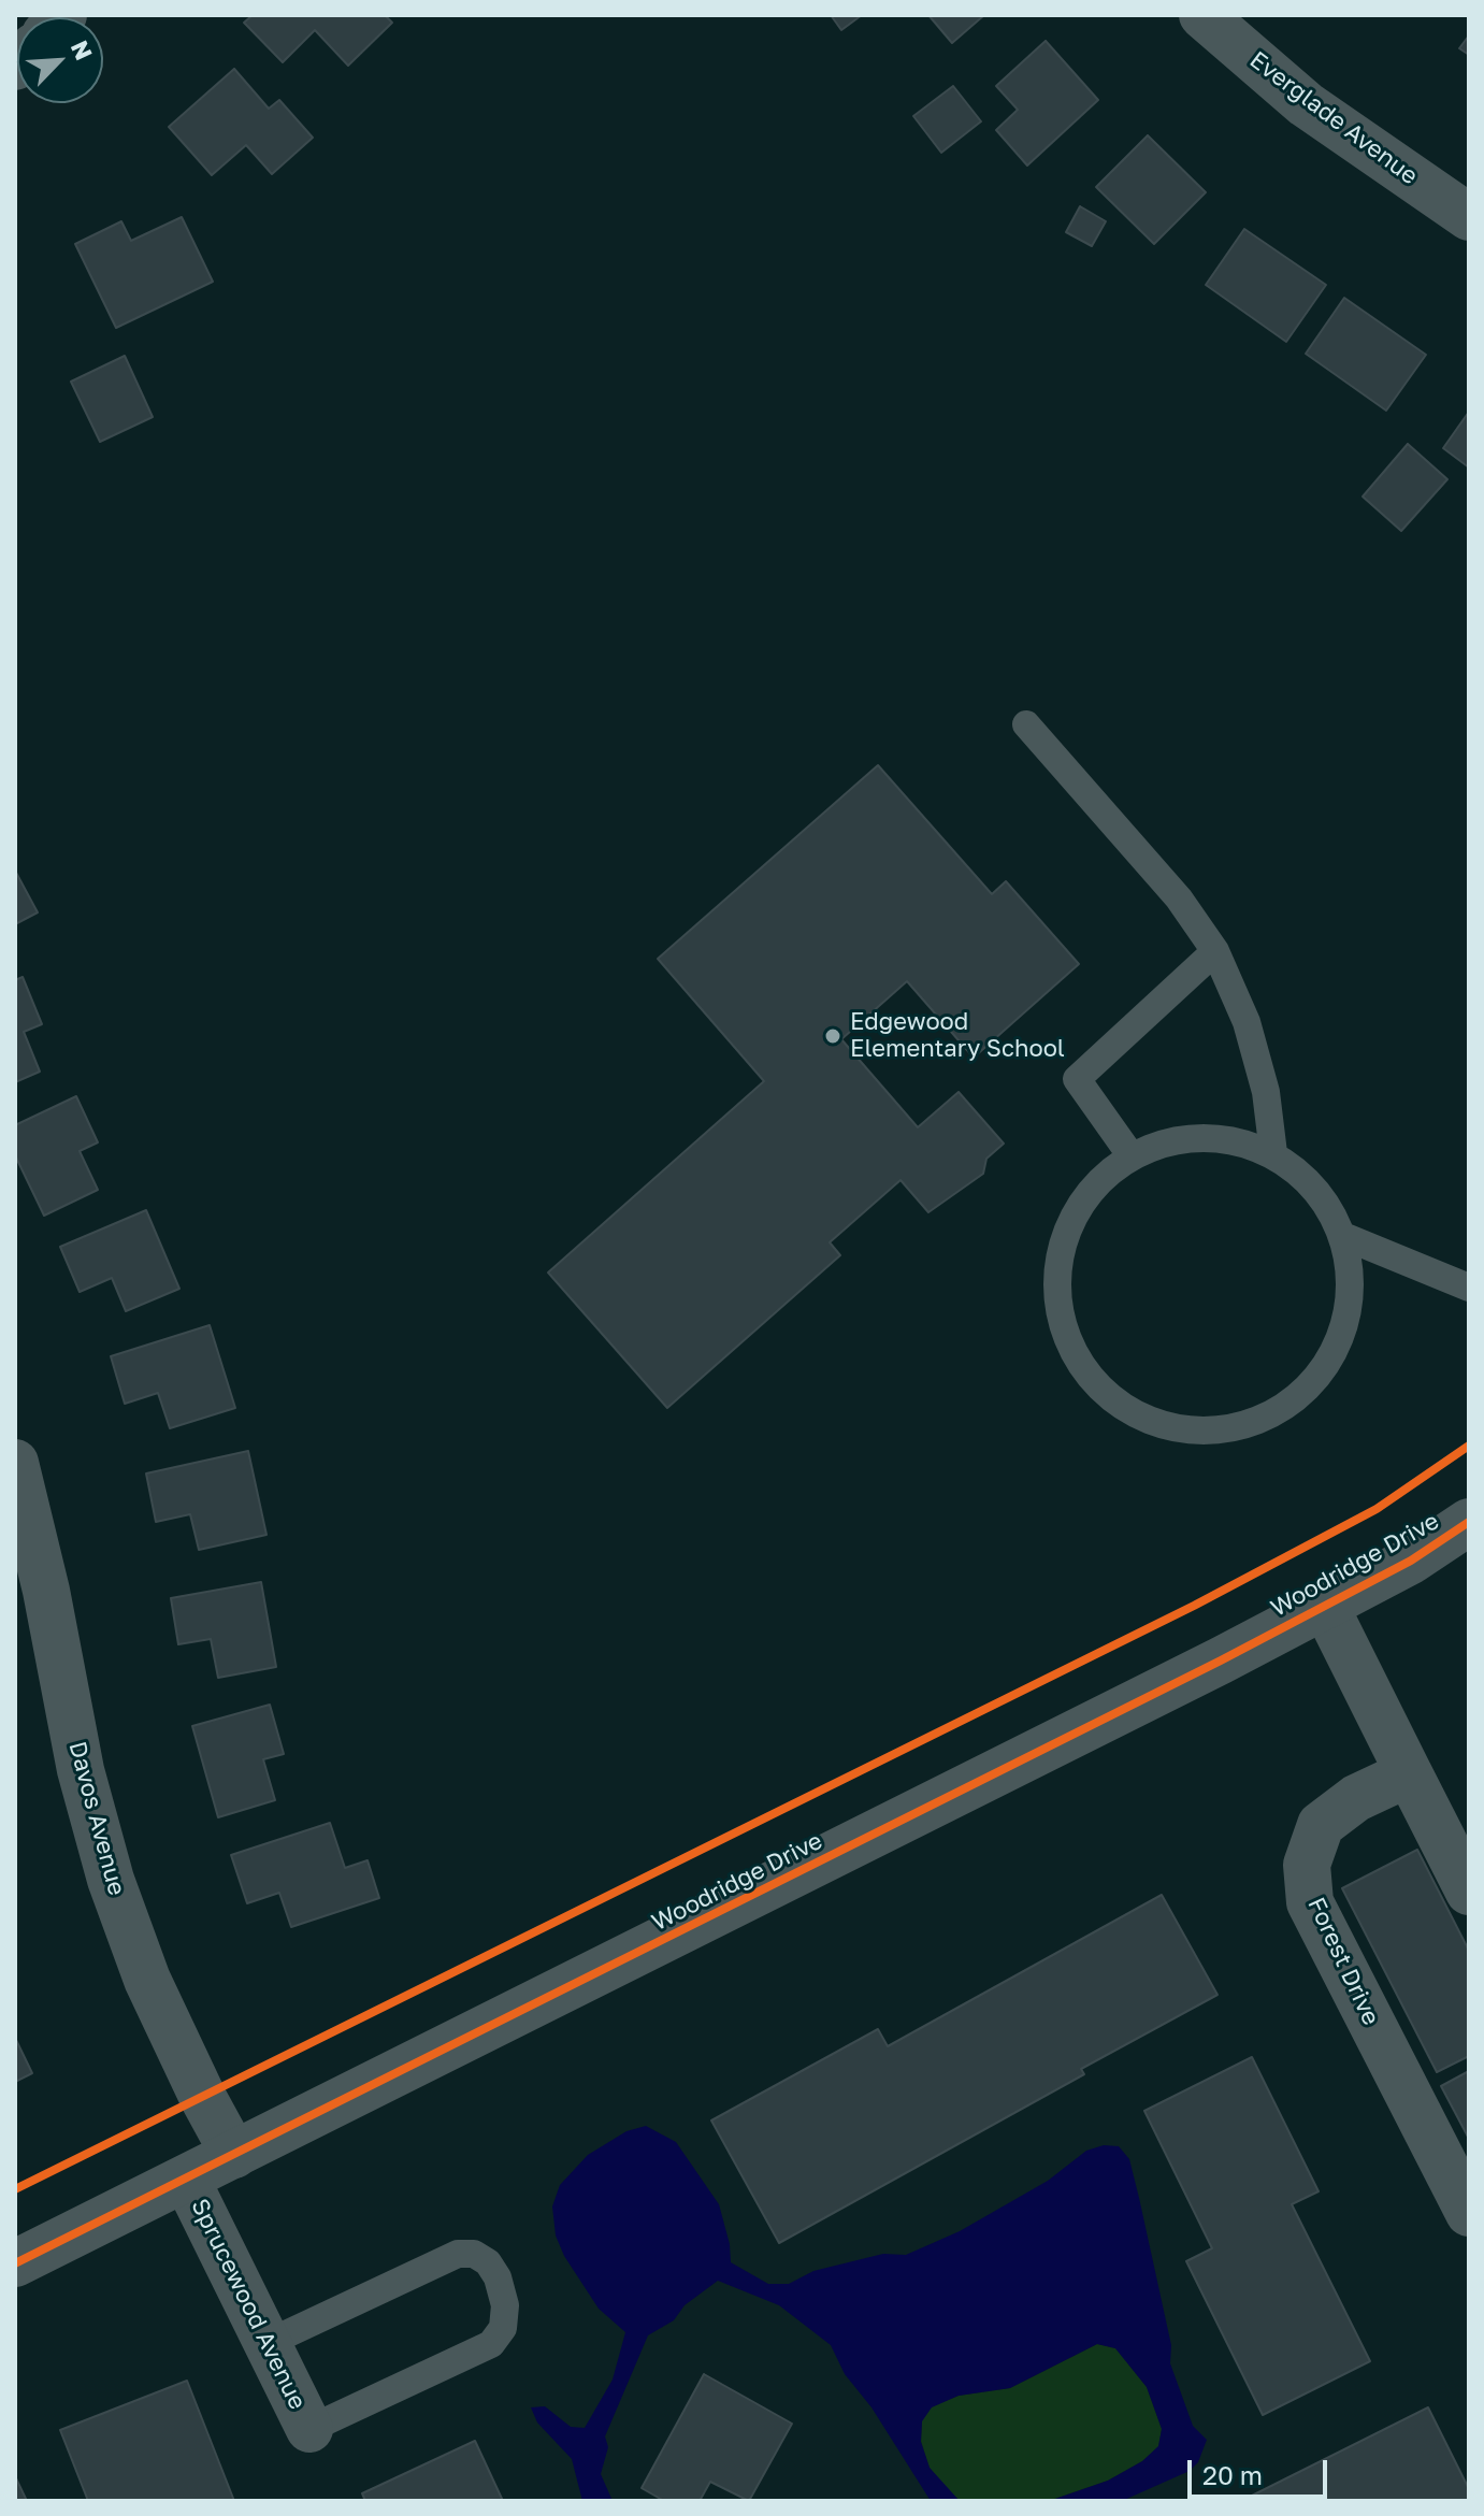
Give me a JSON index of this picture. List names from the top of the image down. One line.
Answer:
{"streets":{"street":["Everglade Avenue","Woodridge Drive","Davos Avenue","Forest Drive","Sprucewood Avenue"]},"crossings":[["Woodridge Drive","Davos Avenue"],["Woodridge Drive","Sprucewood Avenue"]],"places":["Edgewood Elementary School"],"scale_bar":"20 m","north":"top right"}
